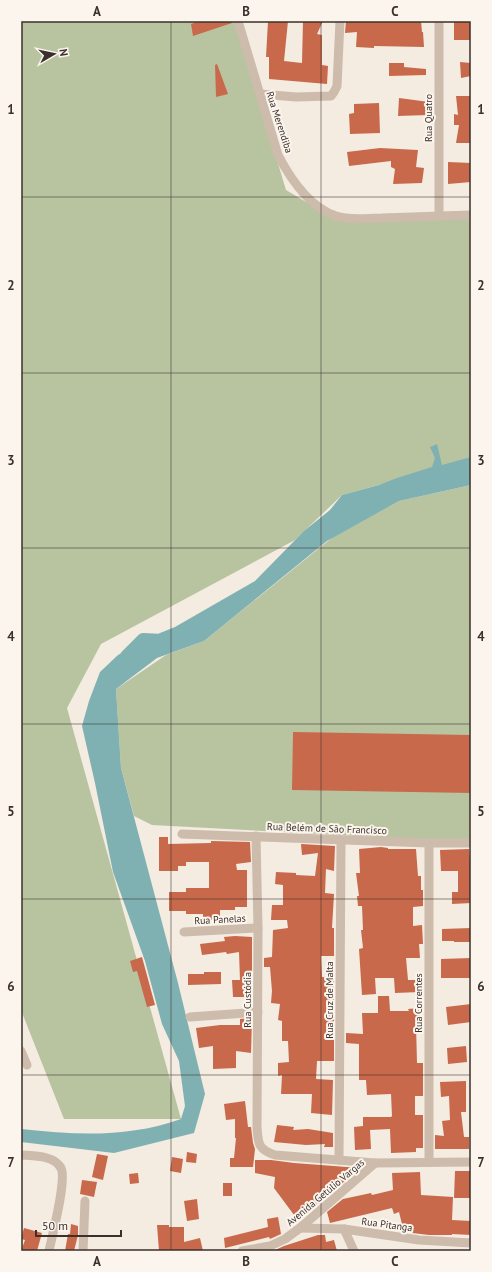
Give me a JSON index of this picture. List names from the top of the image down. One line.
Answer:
{"streets":{"street":["Rua Quatro","Rua Merendiba","Rua Belém de São Francisco","Rua Panelas","Rua Custódia","Rua Cruz de Malta","Rua Correntes","Avenida Getúlio Vargas","Rua Pitanga"]},"crossings":[["Rua Quatro","Rua Merendiba"],["Rua Belém de São Francisco","Rua Custódia"],["Rua Belém de São Francisco","Rua Cruz de Malta"],["Rua Belém de São Francisco","Rua Correntes"],["Rua Panelas","Rua Custódia"],["Rua Custódia","Avenida Getúlio Vargas"],["Rua Cruz de Malta","Avenida Getúlio Vargas"],["Rua Correntes","Avenida Getúlio Vargas"],["Avenida Getúlio Vargas","Rua Pitanga"]],"scale_bar":"50 m","north":"right","grid":{"columns":["A","B","C"],"rows":["1","2","3","4","5","6","7"]}}
